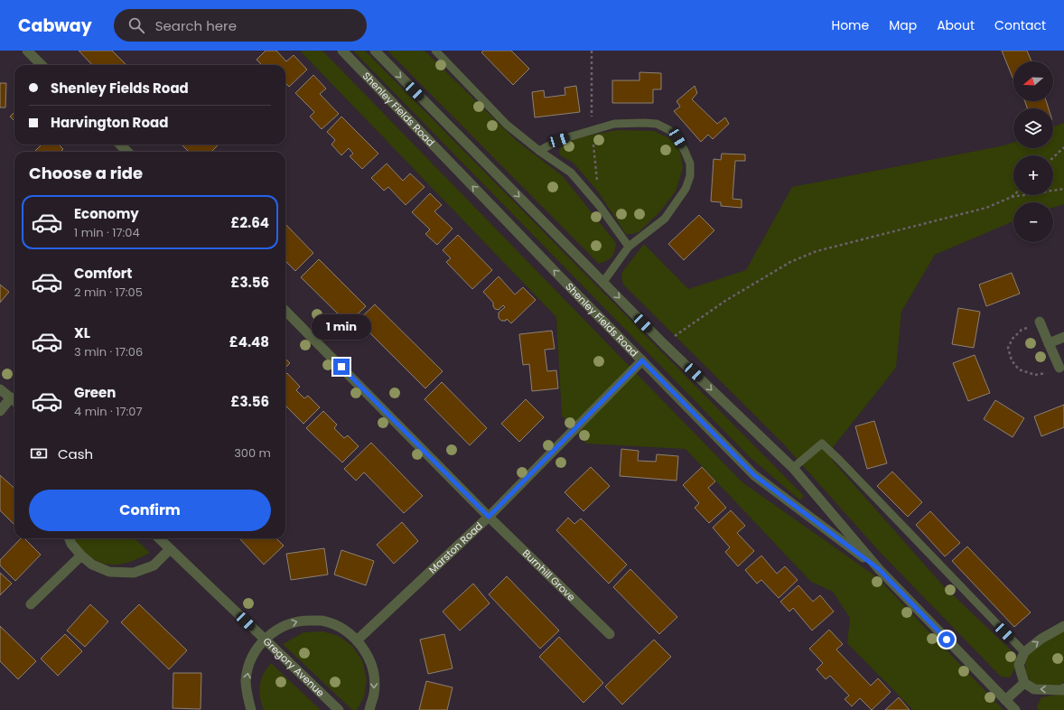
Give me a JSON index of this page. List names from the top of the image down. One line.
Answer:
{"streets":{"street":["Shenley Fields Road","Marston Road","Burnhill Grove","Gregory Avenue"]},"crossings":[["Shenley Fields Road","Marston Road"],["Marston Road","Burnhill Grove"]],"north":"left","page":{"header":"Cabway","search":"Search here","nav":["Home","Map","About","Contact"],"map_buttons":["+","−"],"banner":["Shenley Fields Road","Harvington Road"],"heading":"Choose a ride","list":[{"name":"Economy","note":"1 min · 17:04","value":"£2.64"},{"name":"Comfort","note":"2 min · 17:05","value":"£3.56"},{"name":"XL","note":"3 min · 17:06","value":"£4.48"},{"name":"Green","note":"4 min · 17:07","value":"£3.56"}],"bubble":"1 min","pay":["Cash","300 m"],"buttons":"Confirm"}}
